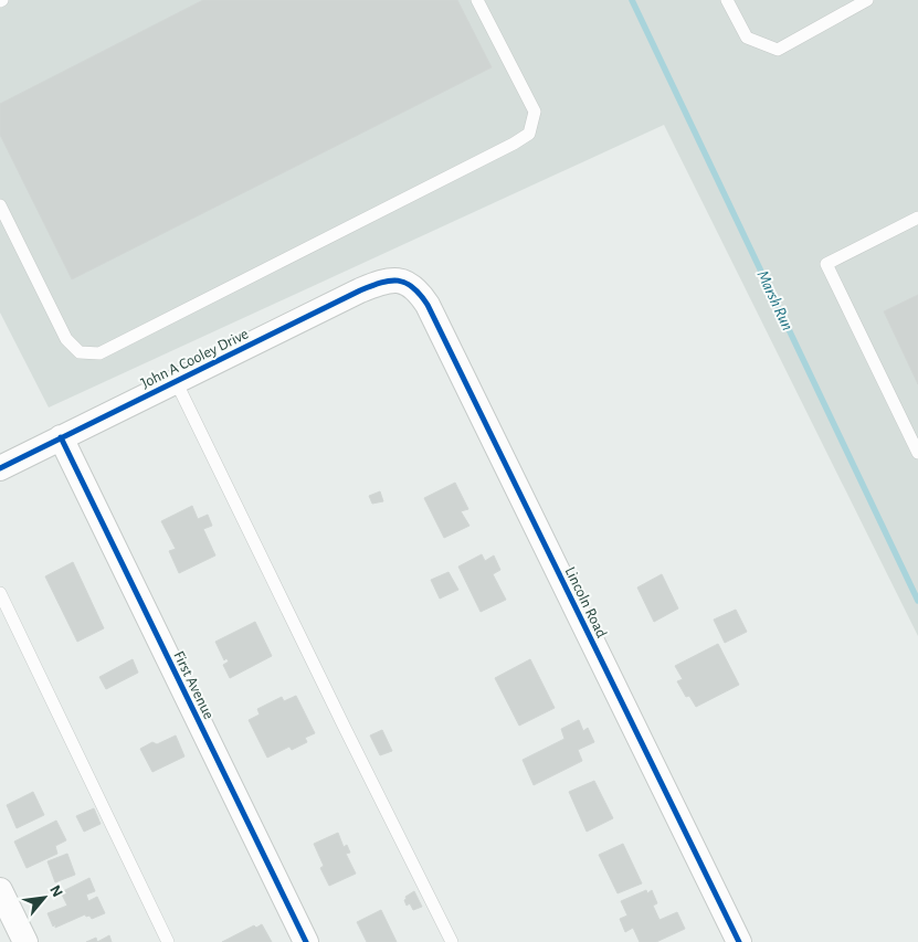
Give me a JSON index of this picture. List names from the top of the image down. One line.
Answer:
{"streets":{"street":["John A Cooley Drive","Lincoln Road","First Avenue"]},"crossings":[["John A Cooley Drive","Lincoln Road"],["John A Cooley Drive","First Avenue"]],"water":["Marsh Run"],"north":"top right"}
